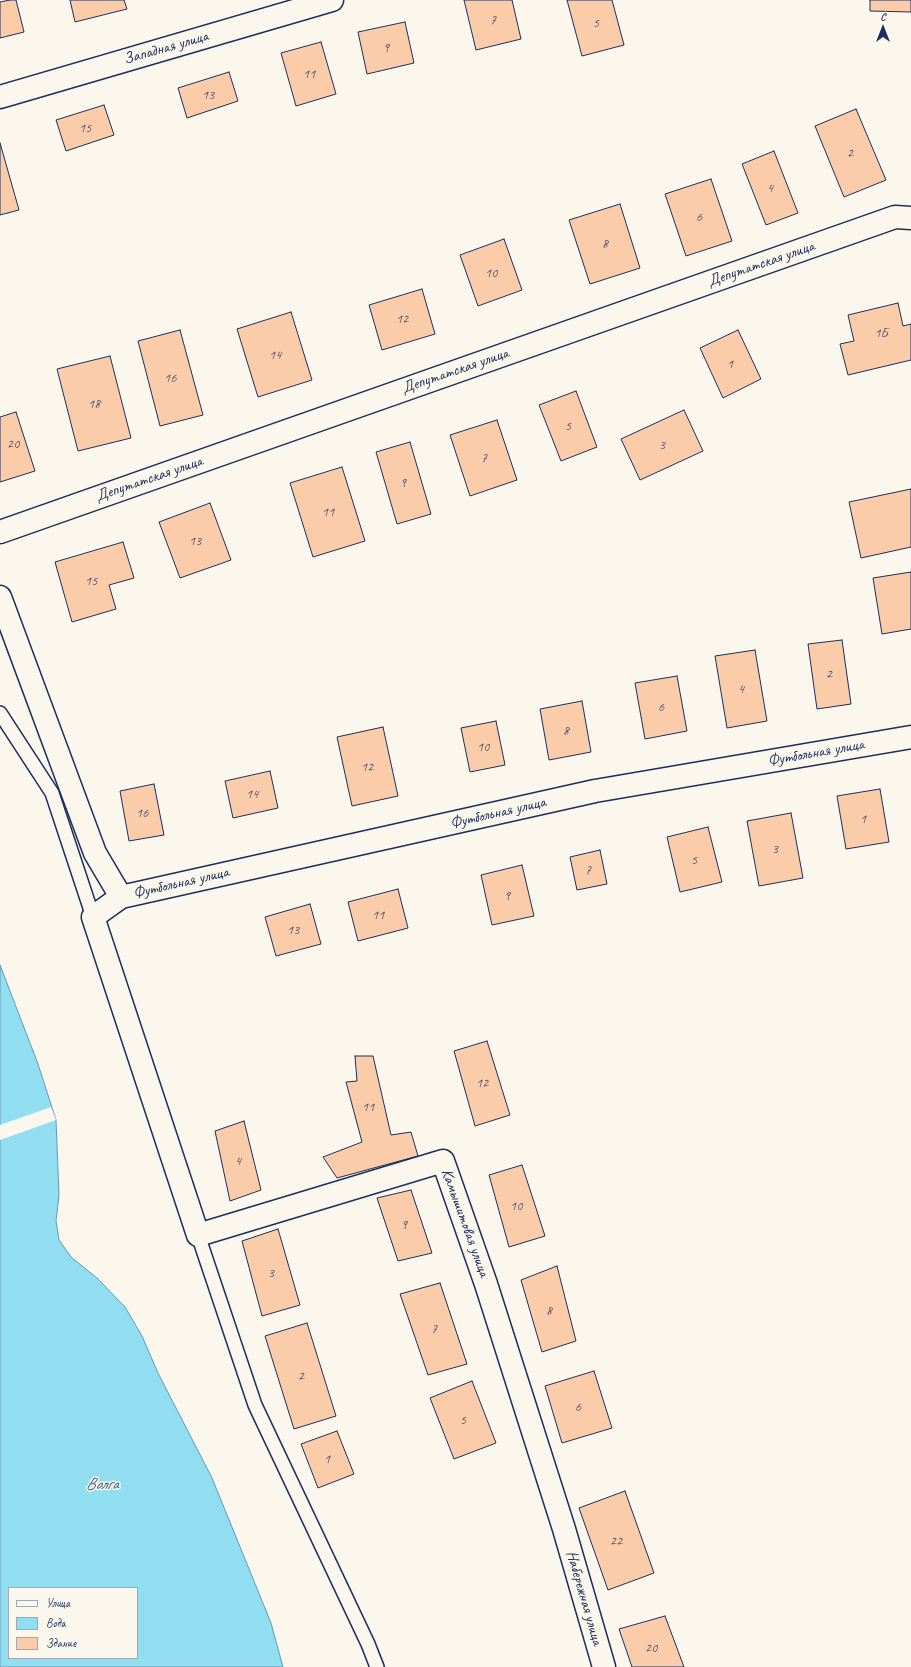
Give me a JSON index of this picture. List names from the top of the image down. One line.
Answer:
{"streets":{"street":["Западная улица","Депутатская улица","Футбольная улица","Камышитовая улица","Набережная улица"]},"crossings":[["Камышитовая улица","Набережная улица"]],"water":["Волга"],"house_numbers":["7","5","9","11","13","15","2","4","6","8","10","12","1Б","14","1","16","18","5","20","3","7","9","11","13","15","2","4","6","8","10","12","14","16","1","3","5","7","9","11","13","12","11","4","10","9","3","8","7","2","6","5","1","22","20"],"legend":["Улица","Вода","Здание"],"north":"top"}
